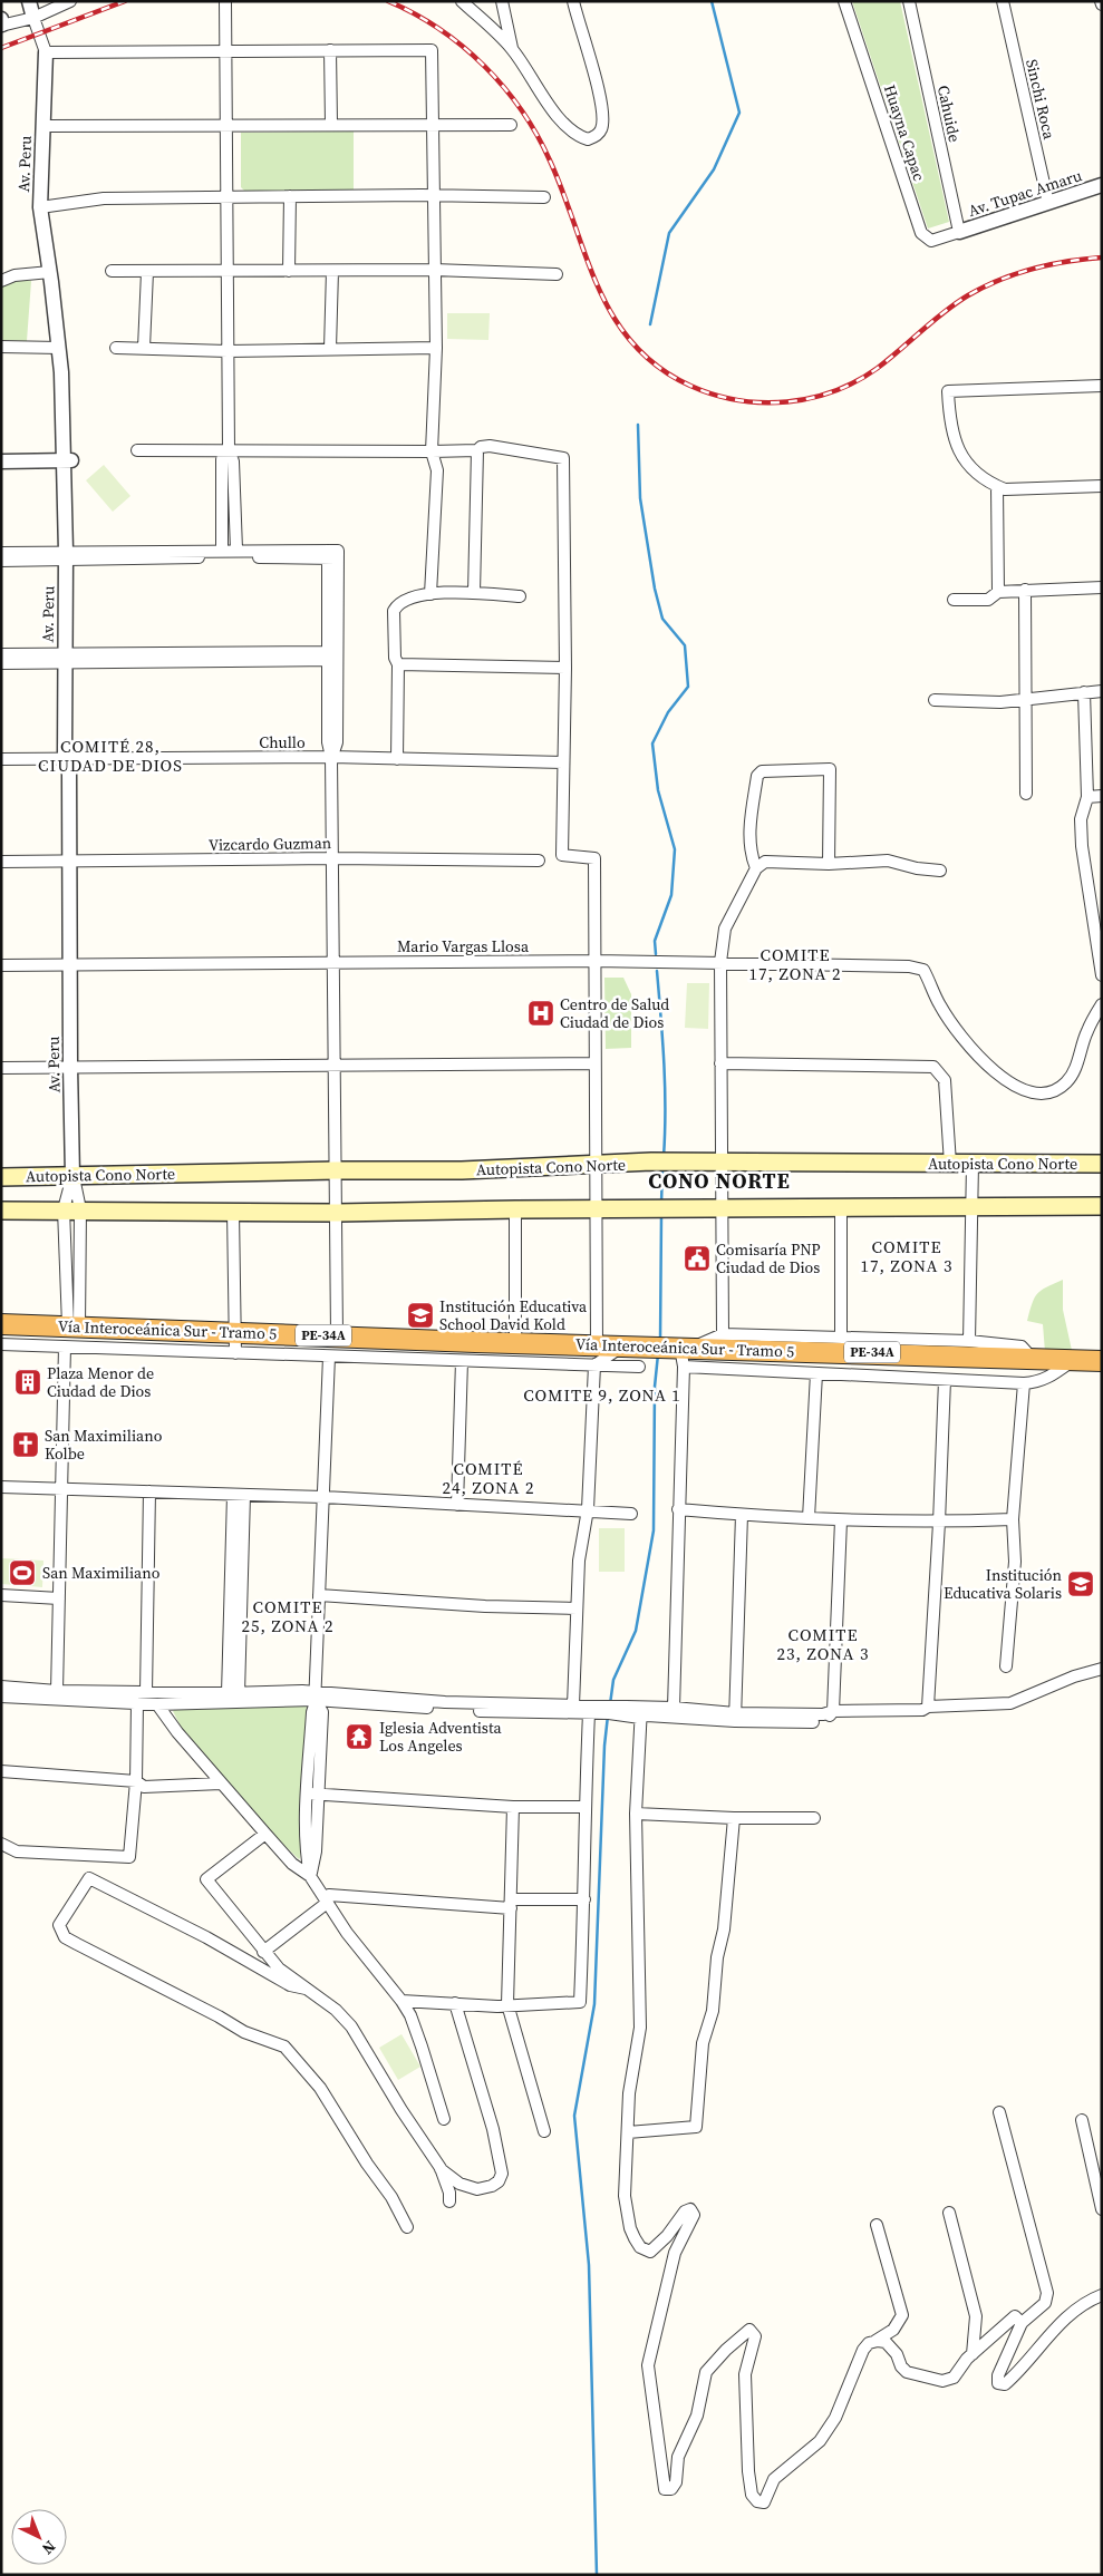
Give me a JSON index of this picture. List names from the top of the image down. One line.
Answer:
{"streets":{"highway":["Vía Interoceánica Sur - Tramo 5","PE-34A"],"main road":["Autopista Cono Norte"],"street":["Sinchi Roca","Cahuide","Huayna Capac","Av. Peru","Av. Tupac Amaru","Chullo","Vizcardo Guzman","Mario Vargas Llosa"]},"crossings":[["Sinchi Roca","Av. Tupac Amaru"],["Cahuide","Huayna Capac"],["Cahuide","Av. Tupac Amaru"],["Huayna Capac","Av. Tupac Amaru"],["Av. Peru","Chullo"],["Av. Peru","Vizcardo Guzman"],["Av. Peru","Mario Vargas Llosa"],["Av. Peru","Autopista Cono Norte"]],"districts":["COMITÉ 28, CIUDAD DE DIOS","COMITE 17, ZONA 2","CONO NORTE","COMITE 17, ZONA 3","COMITE 9, ZONA 1","COMITÉ 24, ZONA 2","COMITE 25, ZONA 2","COMITE 23, ZONA 3"],"places":{"hospital":["Centro de Salud Ciudad de Dios"],"public building":["Comisaría PNP Ciudad de Dios"],"school or university":["Institución Educativa School David Kold","Institución Educativa Solaris"],"building":["Plaza Menor de Ciudad de Dios"],"church":["San Maximiliano Kolbe"],"sports":["San Maximiliano"],"temple":["Iglesia Adventista Los Angeles"]},"north":"bottom right"}
